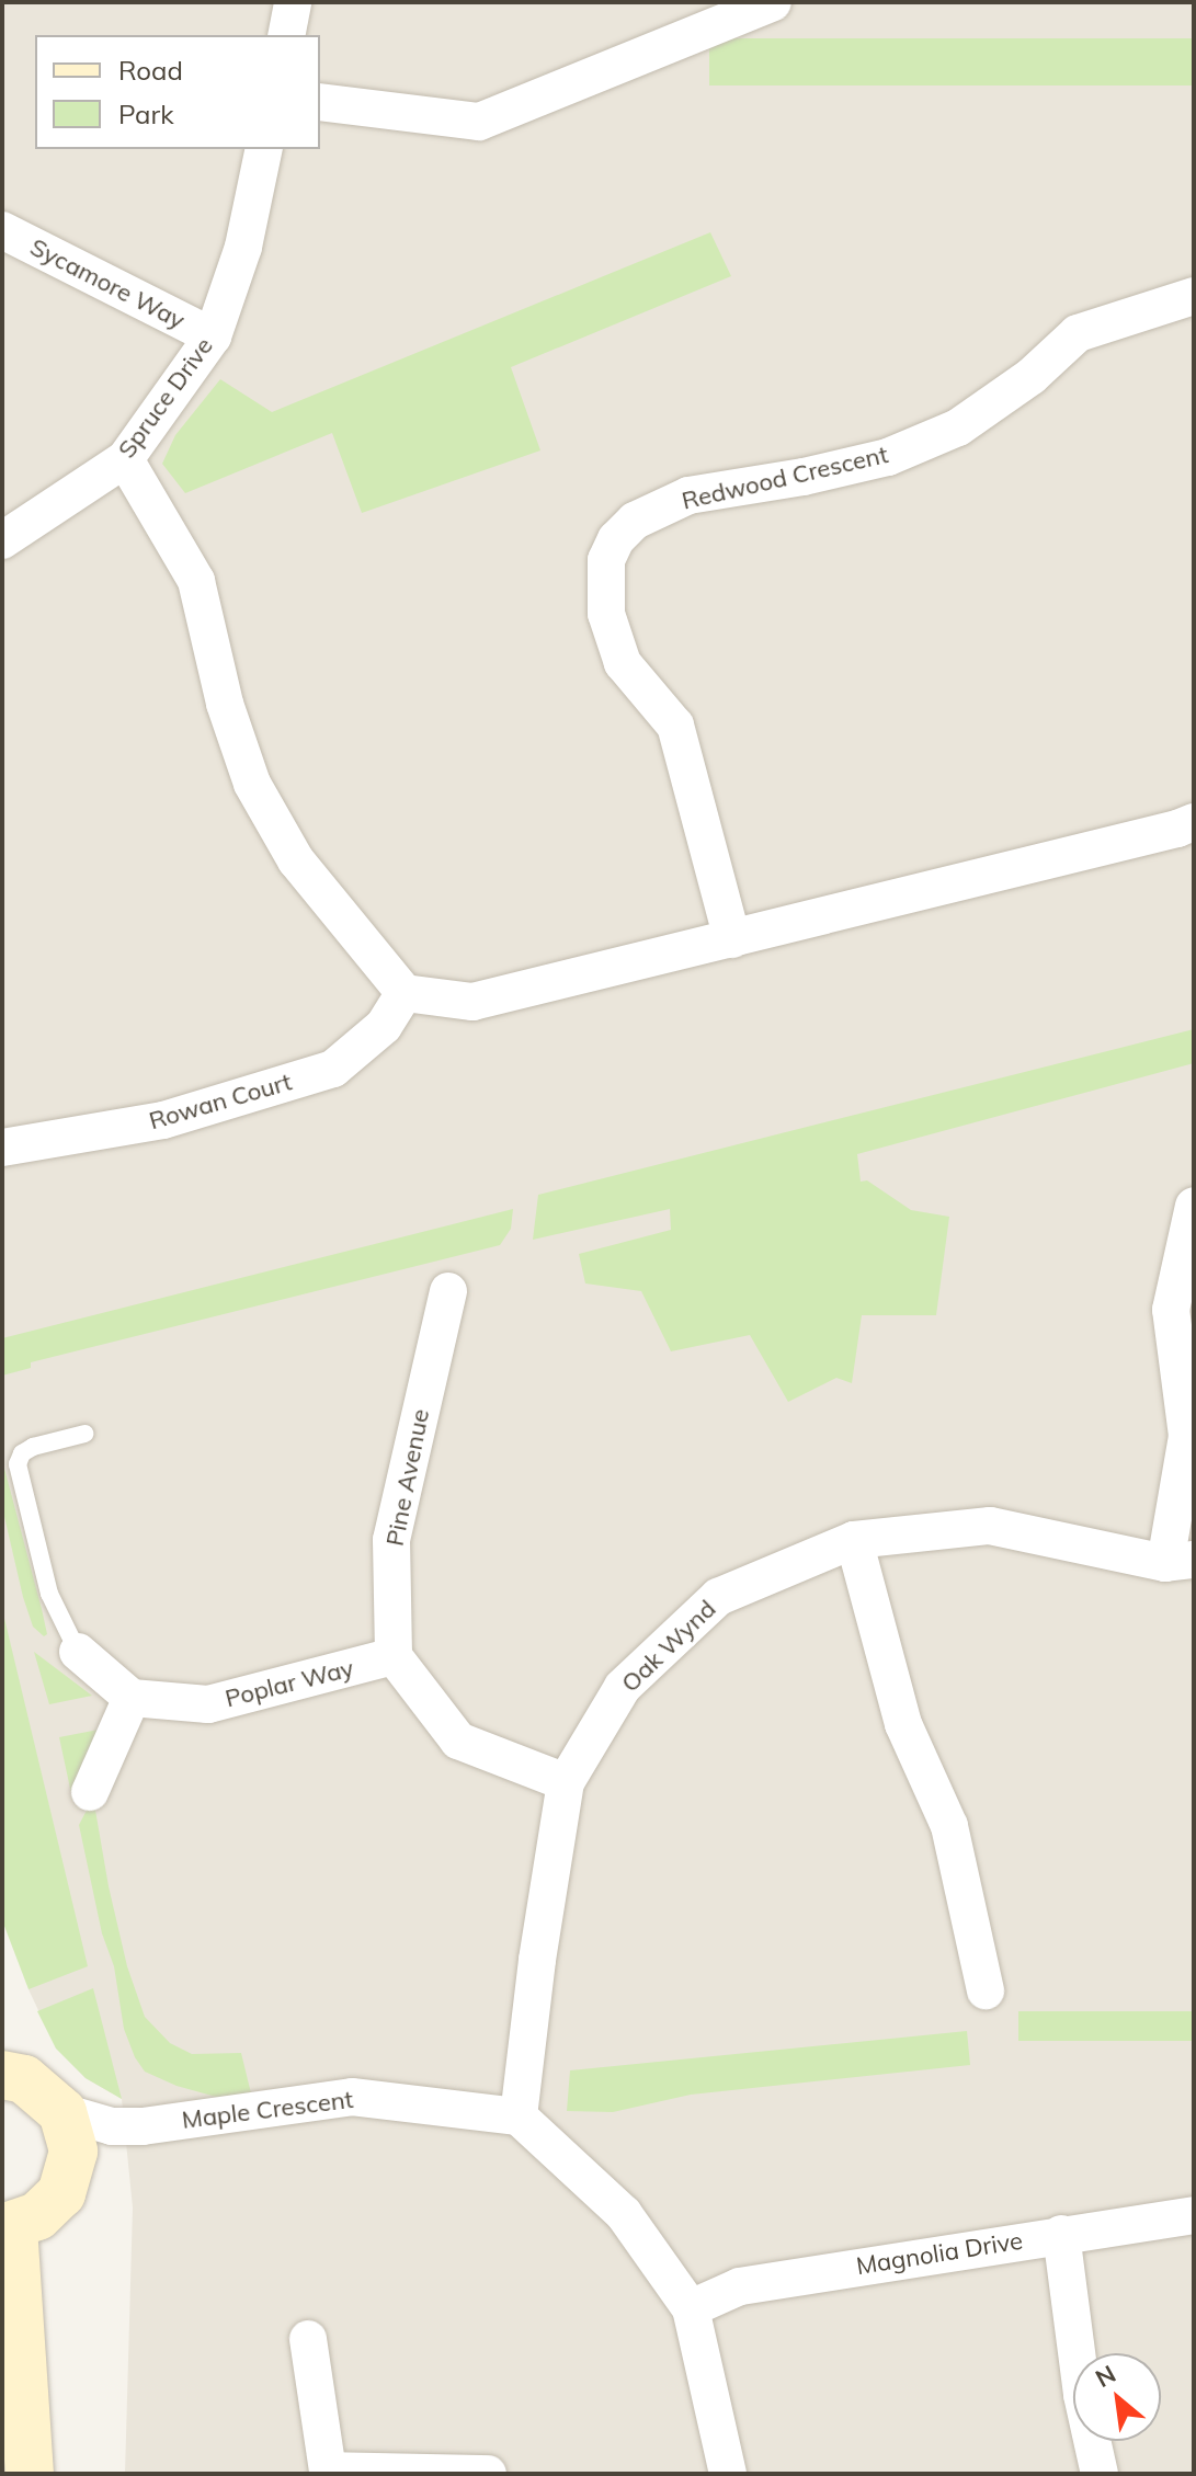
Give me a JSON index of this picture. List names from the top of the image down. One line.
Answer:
{"streets":{"street":["Sycamore Way","Spruce Drive","Redwood Crescent","Rowan Court","Pine Avenue","Oak Wynd","Poplar Way","Maple Crescent","Magnolia Drive"]},"crossings":[["Sycamore Way","Spruce Drive"],["Pine Avenue","Poplar Way"],["Oak Wynd","Maple Crescent"]],"legend":["Road","Park"],"north":"top left"}
